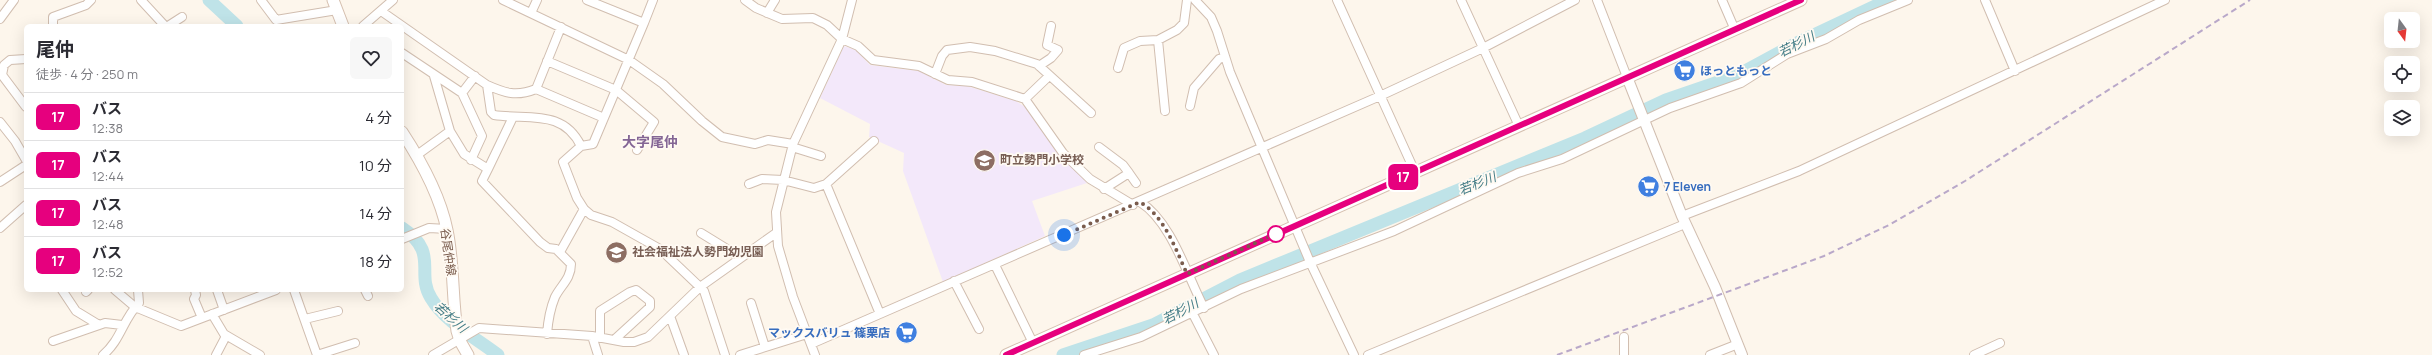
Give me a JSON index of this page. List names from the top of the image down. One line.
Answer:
{"streets":{"main road":["谷尾仲線"]},"districts":["大字尾仲"],"water":["若杉川"],"places":{"supermarket":["ほっともっと","7 Eleven","マックスバリュ 篠栗店"],"school or university":["町立勢門小学校","社会福祉法人勢門幼児園"]},"lines":["bus line 17"],"north":"bottom","page":{"on_map":"17","heading":["尾仲","徒歩 · 4 分 · 250 m"],"list":[{"mark":"17","name":"バス","note":"12:38","value":"4 分"},{"mark":"17","name":"バス","note":"12:44","value":"10 分"},{"mark":"17","name":"バス","note":"12:48","value":"14 分"},{"mark":"17","name":"バス","note":"12:52","value":"18 分"}]}}
